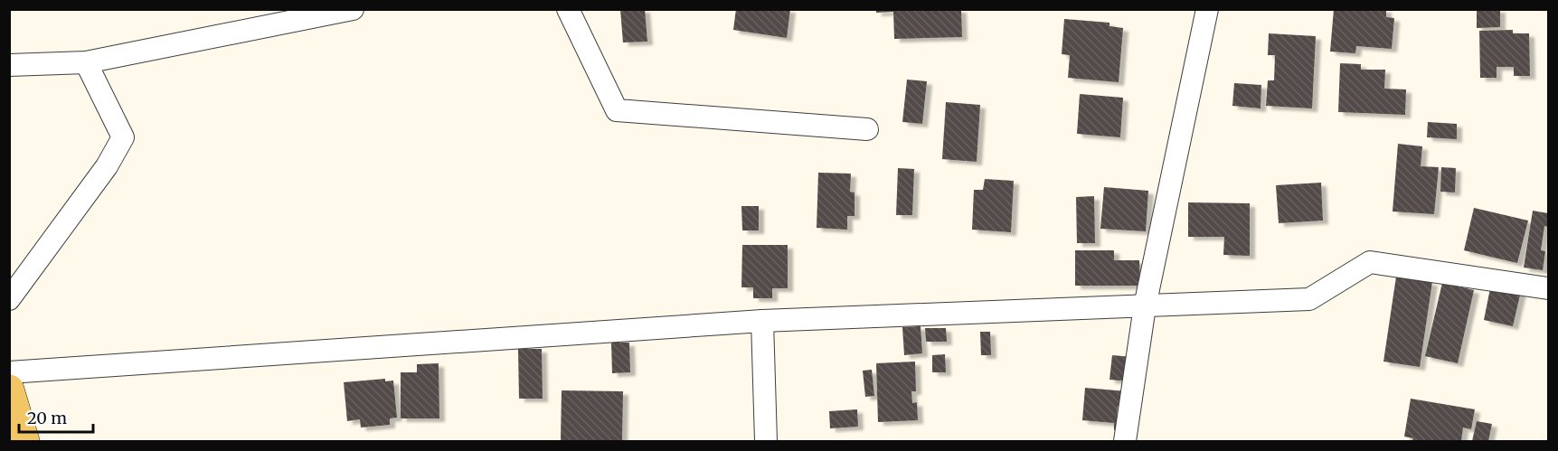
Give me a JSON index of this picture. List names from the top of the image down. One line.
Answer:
{"scale_bar":"20 m"}
